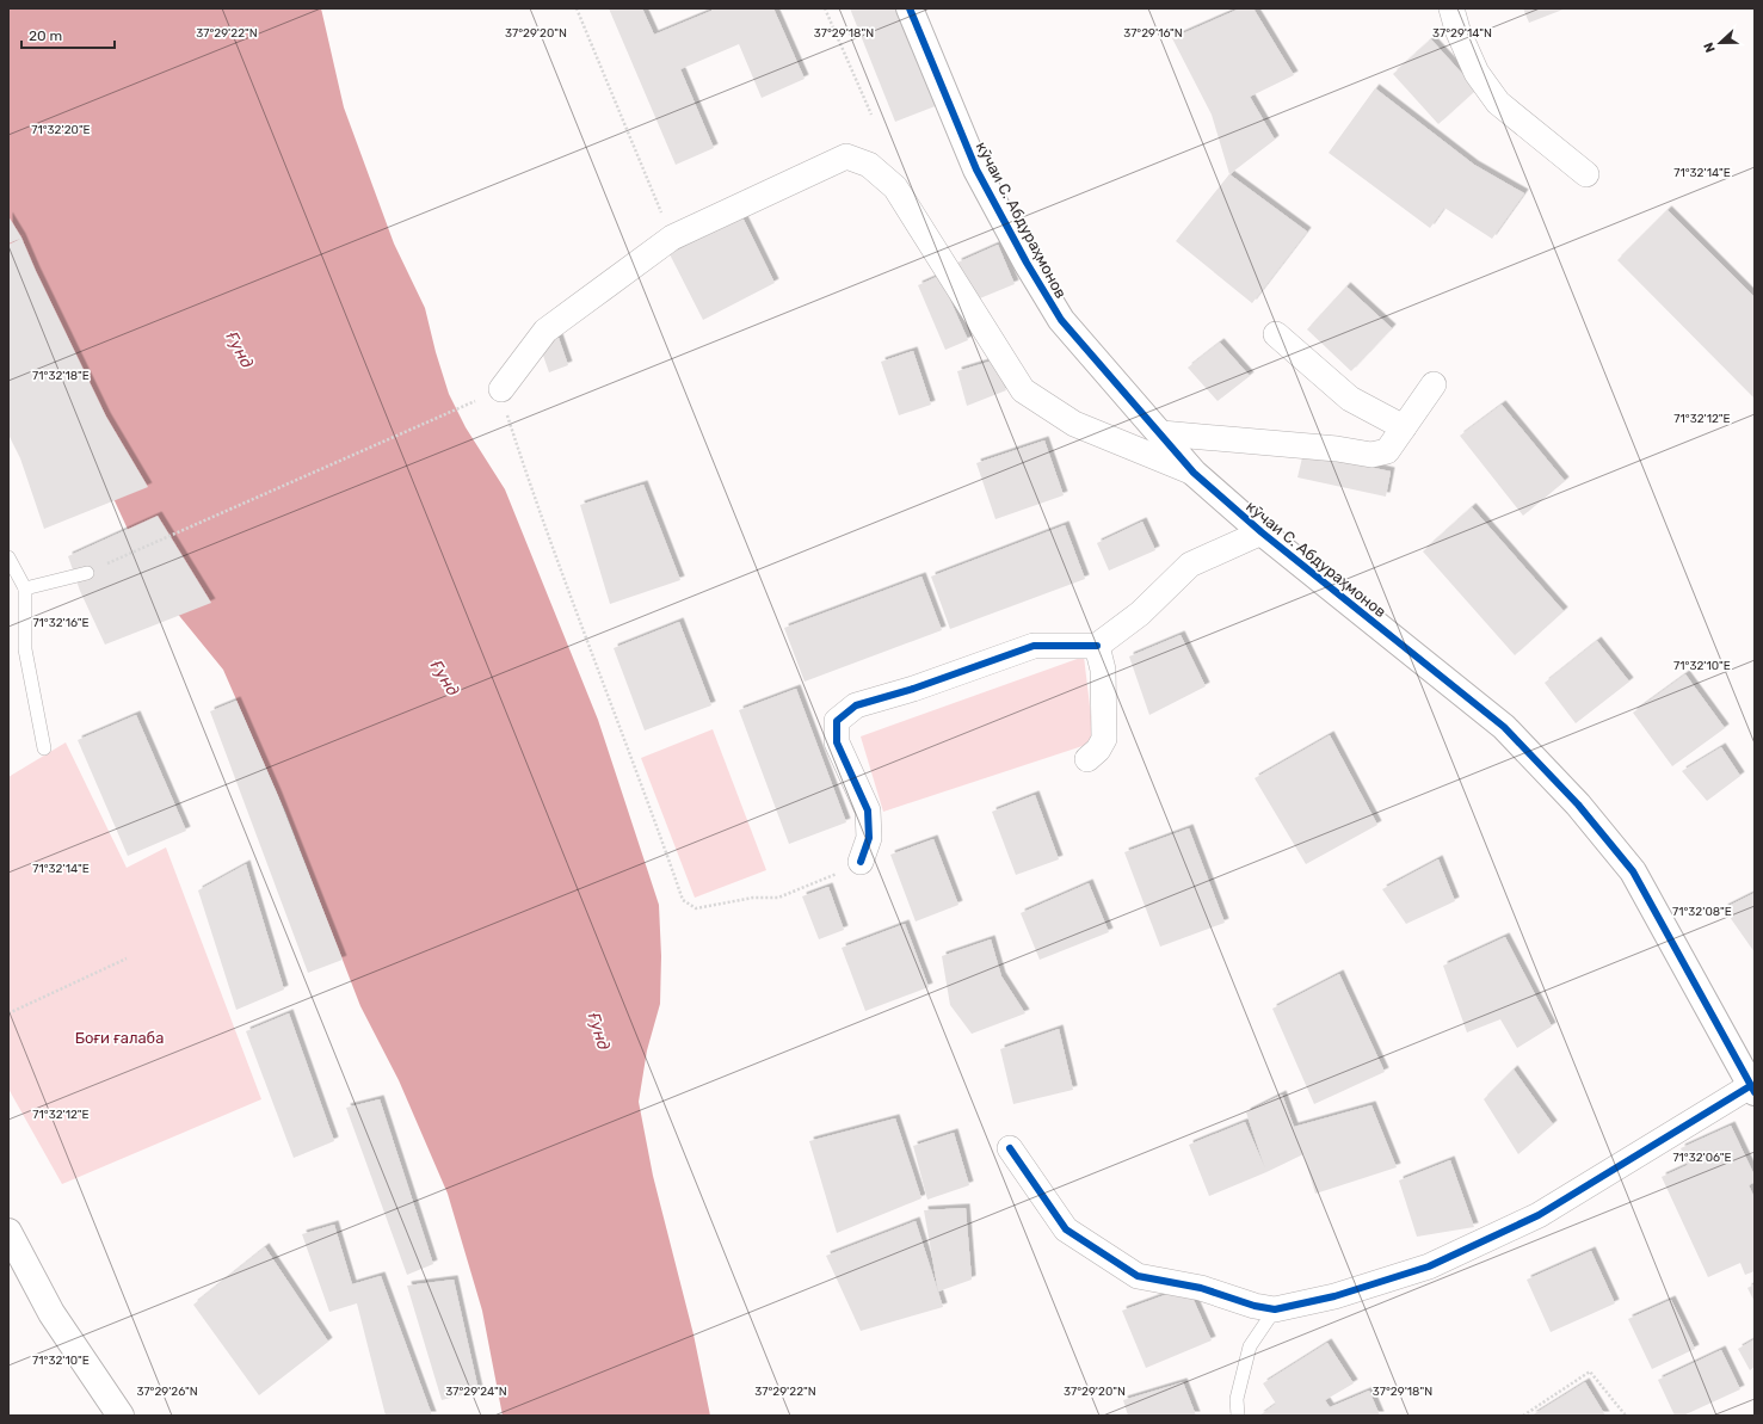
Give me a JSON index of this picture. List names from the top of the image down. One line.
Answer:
{"streets":{"street":["кӯчаи С. Абдураҳмонов"]},"water":["Ғунд"],"parks":["Боғи ғалаба"],"scale_bar":"20 m","north":"left","coordinates":["37°29'16\"N","37°29'14\"N","37°29'22\"N","37°29'20\"N","37°29'18\"N","71°32'20\"E","71°32'14\"E","71°32'18\"E","71°32'12\"E","71°32'16\"E","71°32'10\"E","71°32'08\"E","71°32'06\"E","37°29'26\"N","37°29'24\"N"]}
